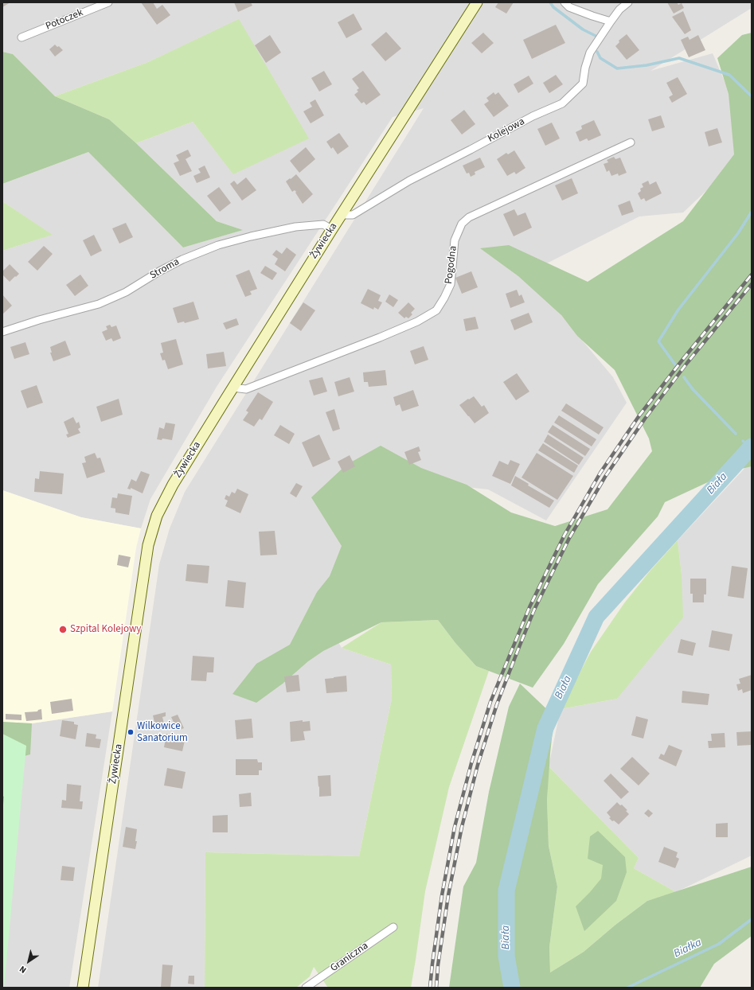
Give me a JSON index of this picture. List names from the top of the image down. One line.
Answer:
{"streets":{"main road":["Żywiecka"],"street":["Potoczek","Kolejowa","Pogodna","Stroma","Graniczna"]},"crossings":[["Kolejowa","Żywiecka"],["Żywiecka","Pogodna"],["Żywiecka","Stroma"]],"water":["Biała","Białka"],"places":["Szpital Kolejowy","Wilkowice Sanatorium"],"north":"bottom left"}
